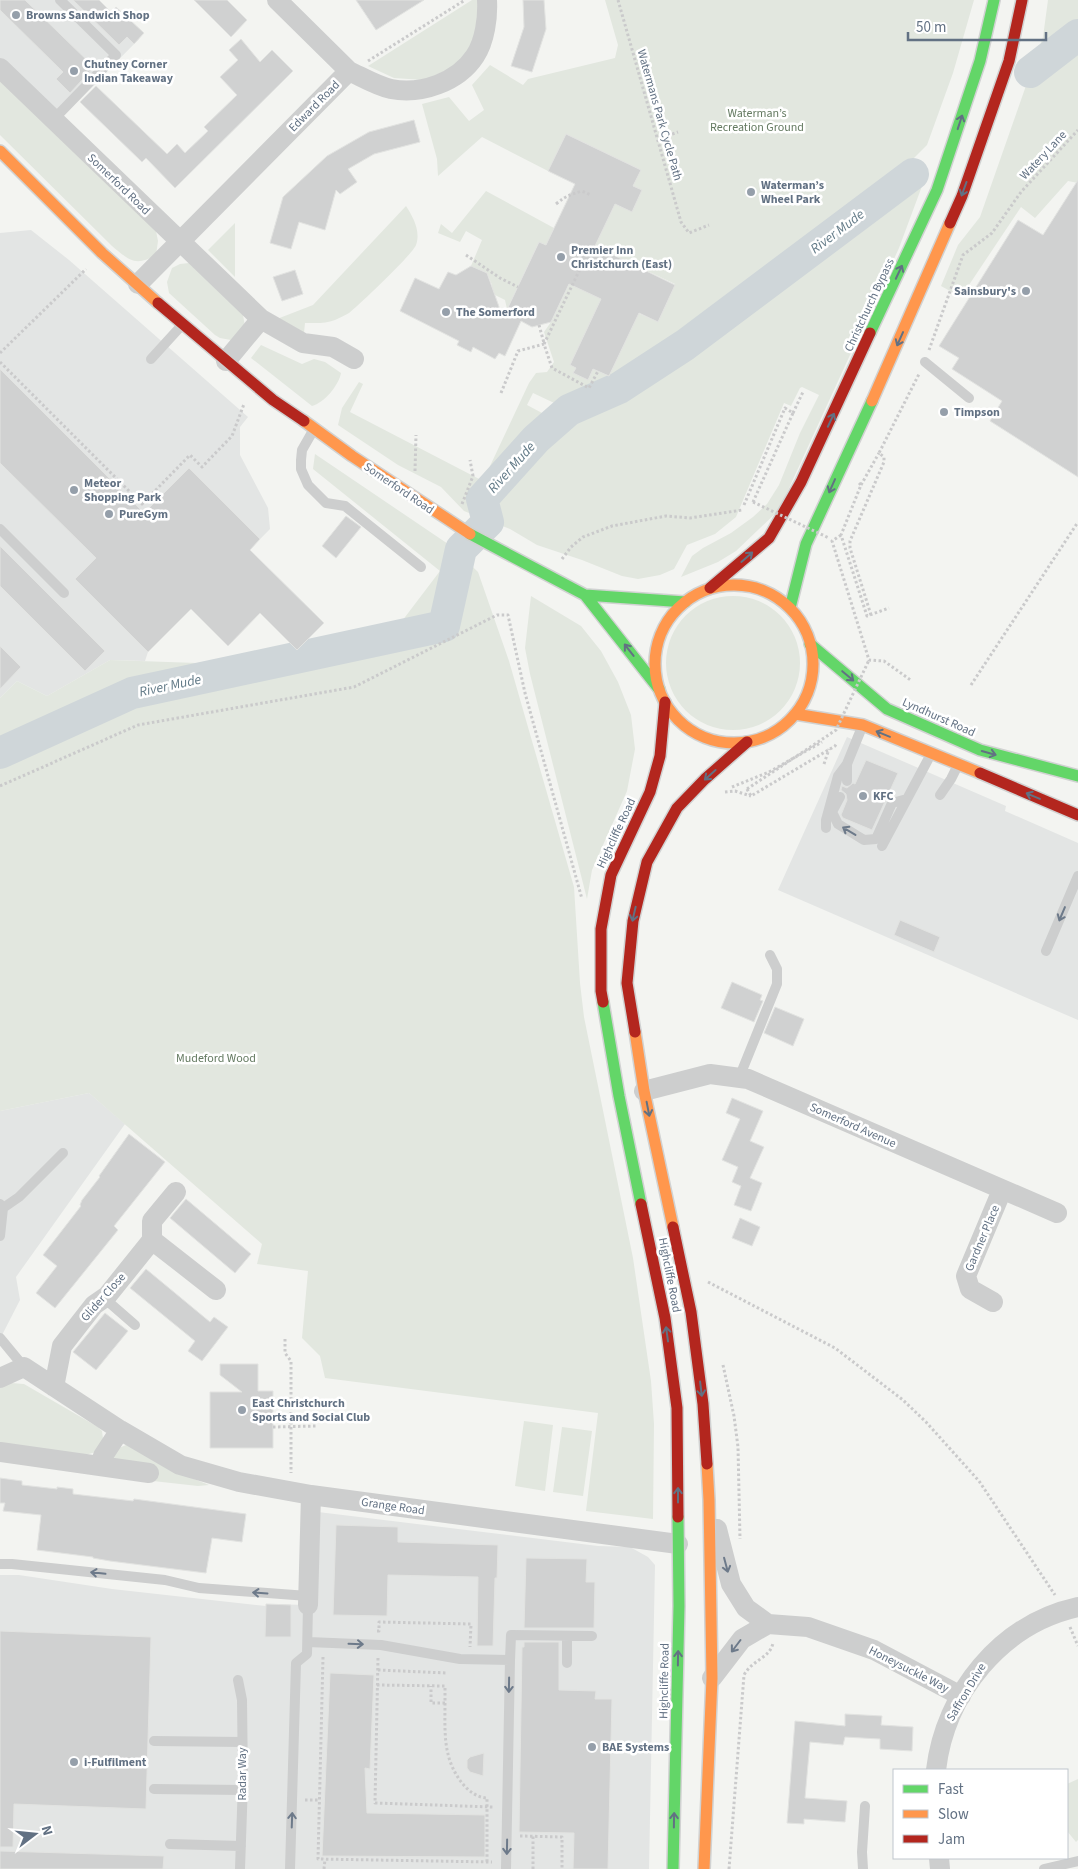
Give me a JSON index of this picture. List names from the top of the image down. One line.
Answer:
{"streets":{"main road":["Somerford Road","Christchurch Bypass","Lyndhurst Road","Highcliffe Road"],"street":["Edward Road","Somerford Avenue","Gardner Place","Glider Close","Grange Road","Honeysuckle Way","Saffron Drive"],"lane":["Radar Way"],"path":["Watermans Park Cycle Path","Watery Lane"]},"crossings":[["Edward Road","Somerford Road"],["Somerford Road","Christchurch Bypass"],["Somerford Road","Lyndhurst Road"],["Somerford Road","Highcliffe Road"],["Christchurch Bypass","Lyndhurst Road"],["Christchurch Bypass","Highcliffe Road"],["Lyndhurst Road","Highcliffe Road"],["Highcliffe Road","Somerford Avenue"],["Highcliffe Road","Grange Road"],["Somerford Avenue","Gardner Place"],["Glider Close","Grange Road"],["Honeysuckle Way","Saffron Drive"]],"water":["River Mude"],"parks":["Waterman’s Recreation Ground","Mudeford Wood"],"places":["Browns Sandwich Shop","Chutney Corner Indian Takeaway","Waterman’s Wheel Park","Premier Inn Christchurch (East)","Sainsbury's","The Somerford","Timpson","Meteor Shopping Park","PureGym","KFC","East Christchurch Sports and Social Club","BAE Systems","i-Fulfilment"],"legend":["Fast","Slow","Jam"],"scale_bar":"50 m","north":"right"}
